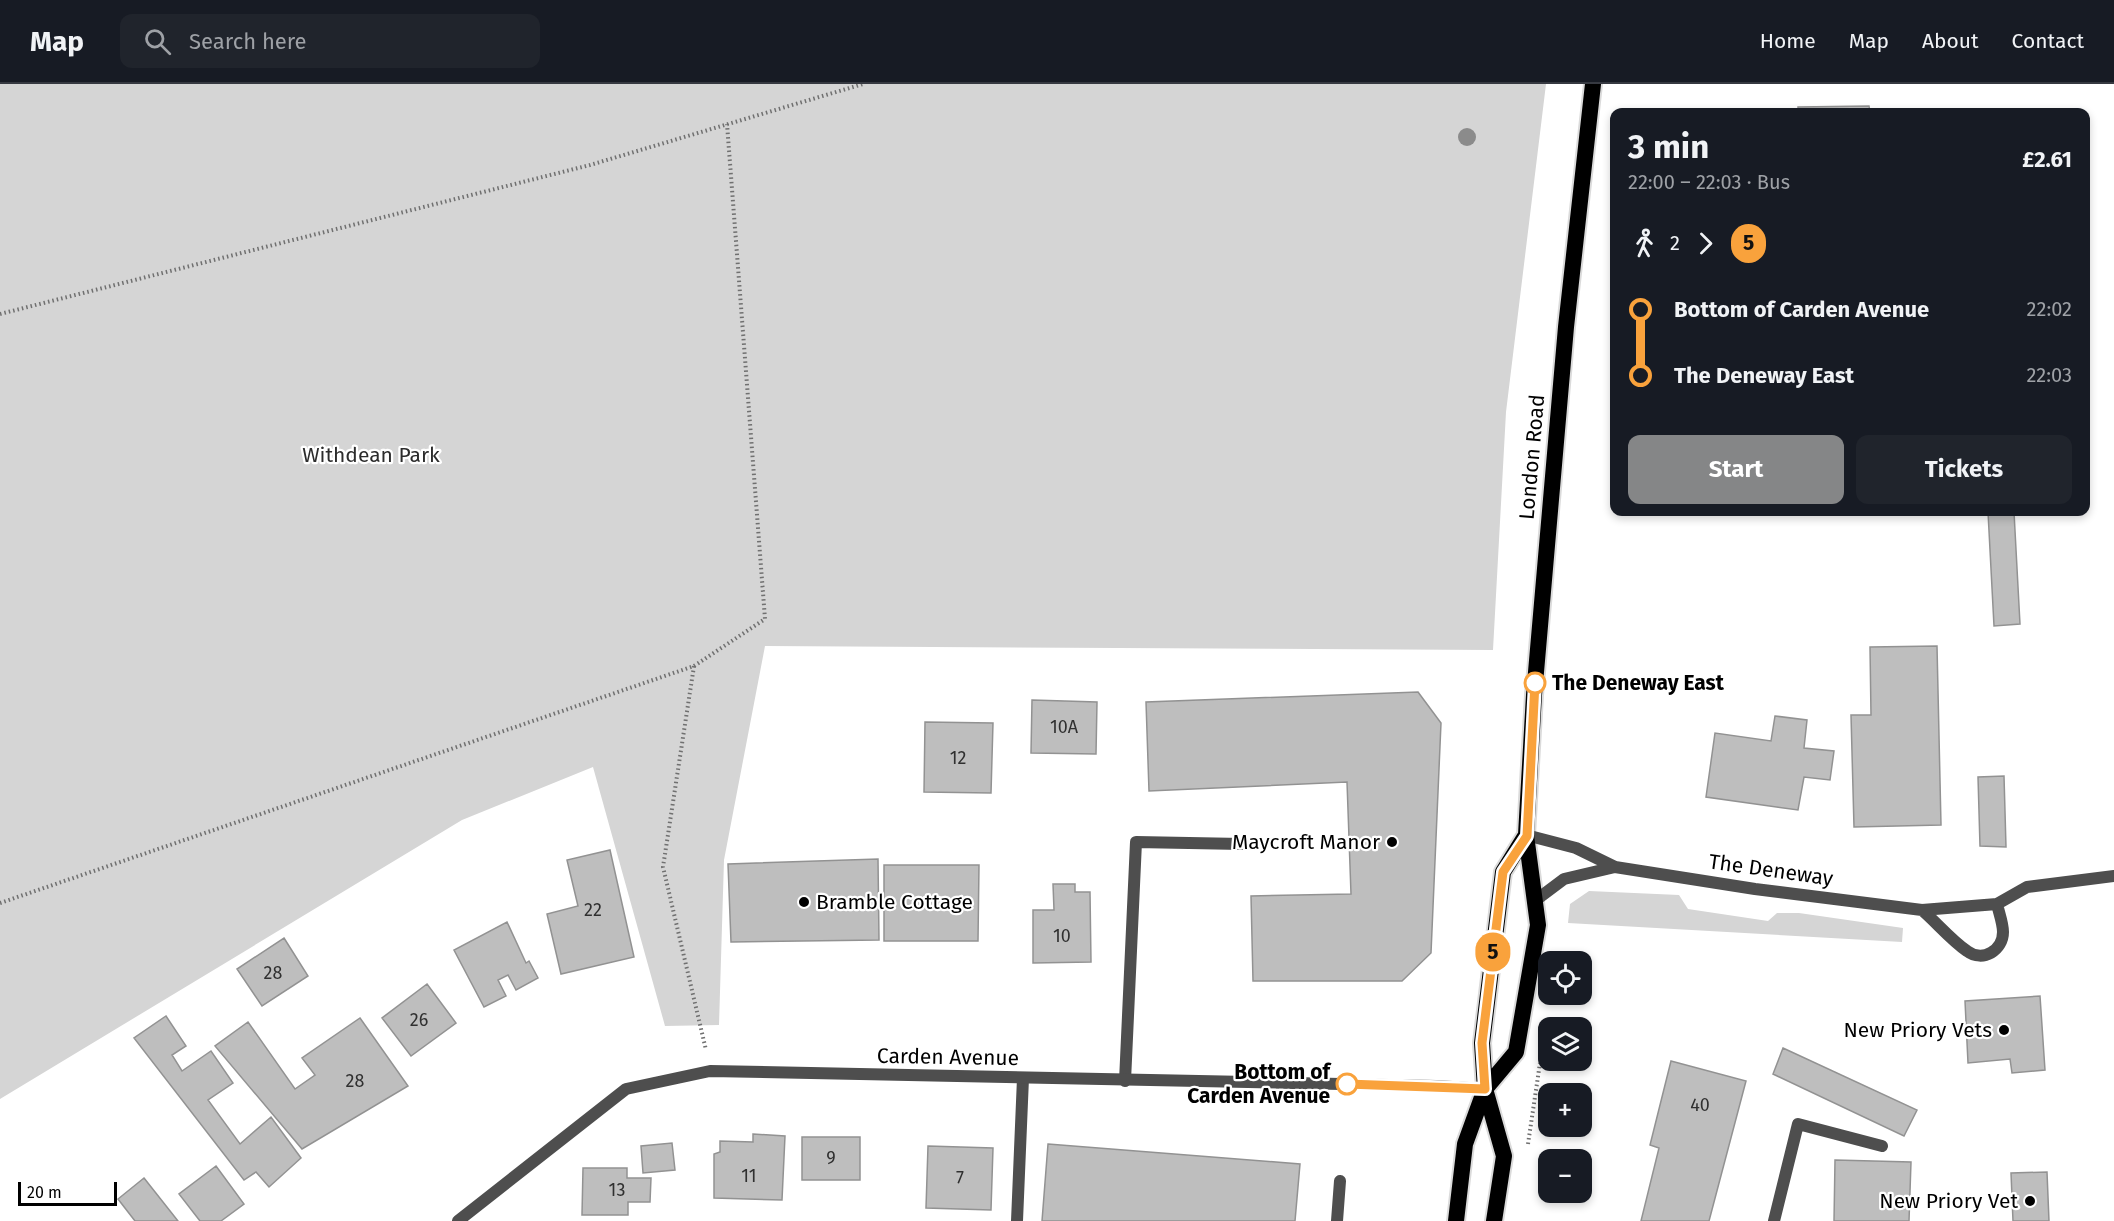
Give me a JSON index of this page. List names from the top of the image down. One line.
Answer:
{"streets":{"highway":["London Road"],"street":["The Deneway","Carden Avenue"]},"crossings":[["London Road","The Deneway"],["London Road","Carden Avenue"]],"parks":["Withdean Park"],"places":["The Deneway East","Maycroft Manor","Bramble Cottage","New Priory Vets","Bottom of Carden Avenue","New Priory Vet"],"lines":["bus line 5"],"house_numbers":["10A","12","22","10","28","26","28","40","9","11","7","13"],"scale_bar":"20 m","page":{"header":"Map","search":"Search here","nav":["Home","Map","About","Contact"],"on_map":"5","heading":["3 min","22:00 – 22:03 · Bus","£2.61"],"legs":["2","5"],"list":[{"name":"Bottom of Carden Avenue","value":"22:02"},{"name":"The Deneway East","value":"22:03"}],"buttons":["Start","Tickets"],"map_buttons":["+","−"],"scale":"20 m"}}
